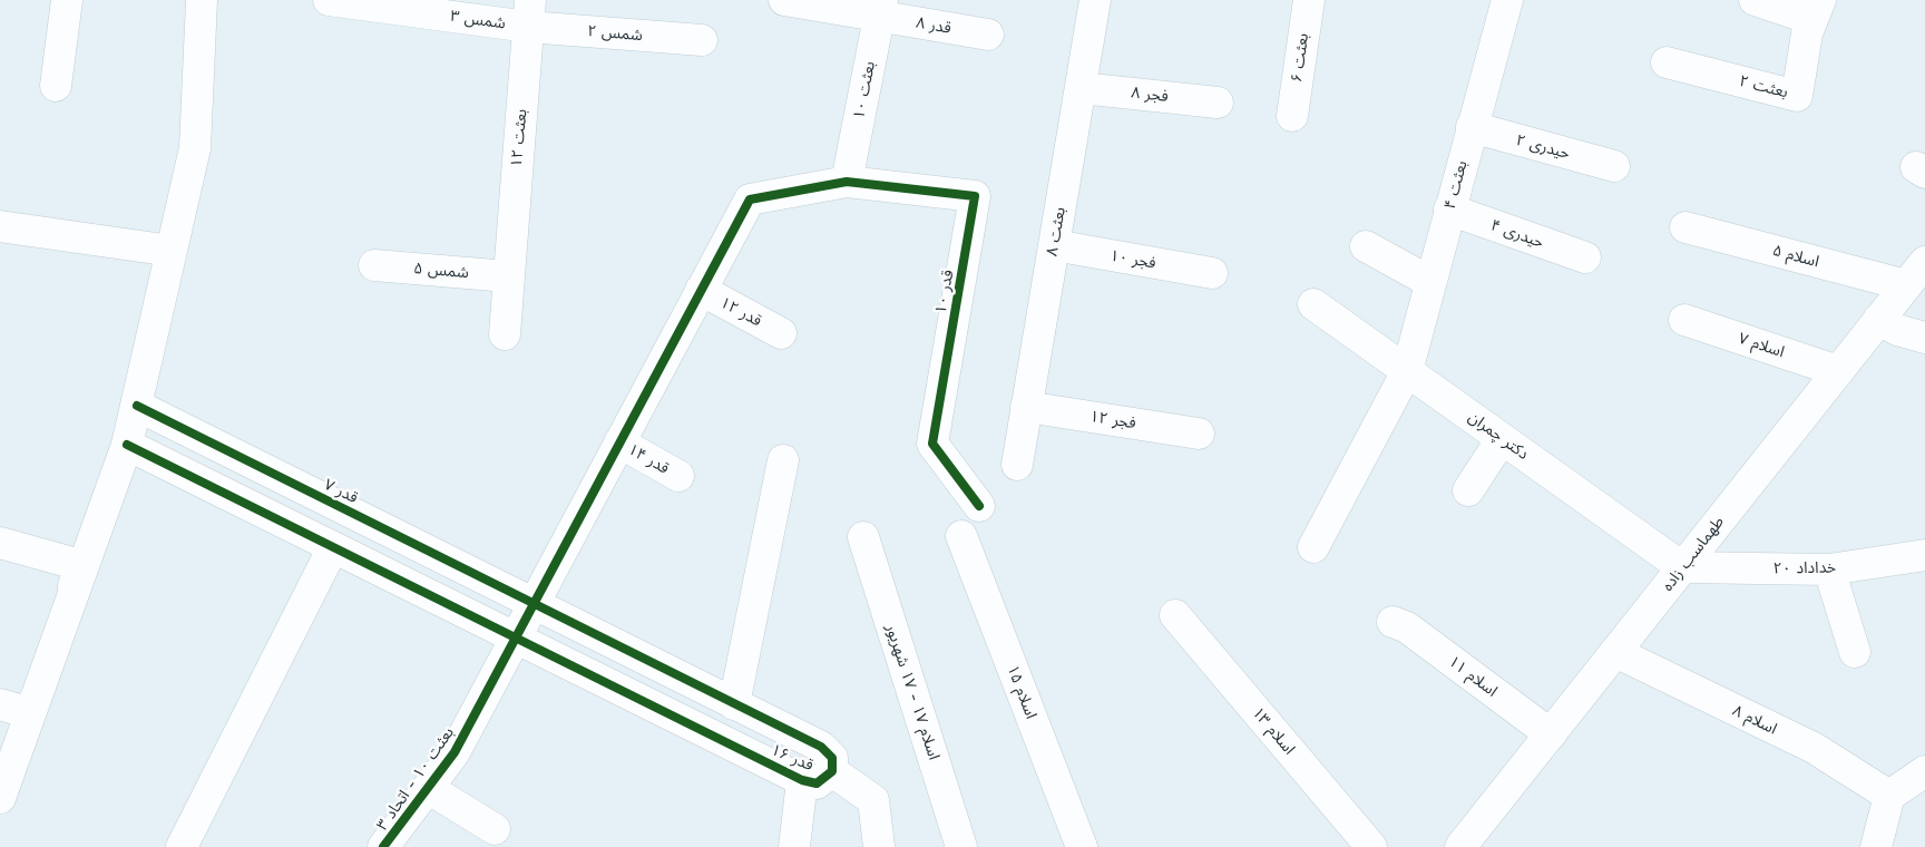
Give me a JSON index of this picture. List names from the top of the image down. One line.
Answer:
{"streets":{"street":["شمس ۳","قدر ۸","شمس ۲","بعثت ۶","بعثت ۲","بعثت ۱۰","فجر ۸","بعثت ۱۲","حیدری ۲","بعثت ۴","بعثت ۸","حیدری ۴","اسلام ۵","فجر ۱۰","شمس ۵","قدر ۱۰","قدر ۱۲","اسلام ۷","فجر ۱۲","دکتر چمران","قدر ۱۴","قدر ۷","طهماسب زاده","خداداد ۲۰","اسلام ۱۱","اسلام ۱۷ - ۱۷ شهریور","اسلام ۱۵","اسلام ۸","اسلام ۱۳","قدر ۱۶","بعثت ۱۰ - اتحاد ۳"]},"crossings":[["شمس ۳","شمس ۲"],["شمس ۳","بعثت ۱۲"],["قدر ۸","بعثت ۱۰"],["شمس ۲","بعثت ۱۲"],["بعثت ۱۰","قدر ۱۰"],["بعثت ۱۰","بعثت ۱۰ - اتحاد ۳"],["فجر ۸","بعثت ۸"],["بعثت ۱۲","شمس ۵"],["حیدری ۲","بعثت ۴"],["بعثت ۴","حیدری ۴"],["بعثت ۴","دکتر چمران"],["بعثت ۸","فجر ۱۰"],["بعثت ۸","فجر ۱۲"],["اسلام ۵","طهماسب زاده"],["قدر ۱۰","بعثت ۱۰ - اتحاد ۳"],["قدر ۱۲","بعثت ۱۰ - اتحاد ۳"],["اسلام ۷","طهماسب زاده"],["دکتر چمران","طهماسب زاده"],["دکتر چمران","خداداد ۲۰"],["قدر ۱۴","بعثت ۱۰ - اتحاد ۳"],["قدر ۷","قدر ۱۶"],["قدر ۷","بعثت ۱۰ - اتحاد ۳"],["طهماسب زاده","خداداد ۲۰"],["طهماسب زاده","اسلام ۱۱"],["طهماسب زاده","اسلام ۸"],["قدر ۱۶","بعثت ۱۰ - اتحاد ۳"]]}
